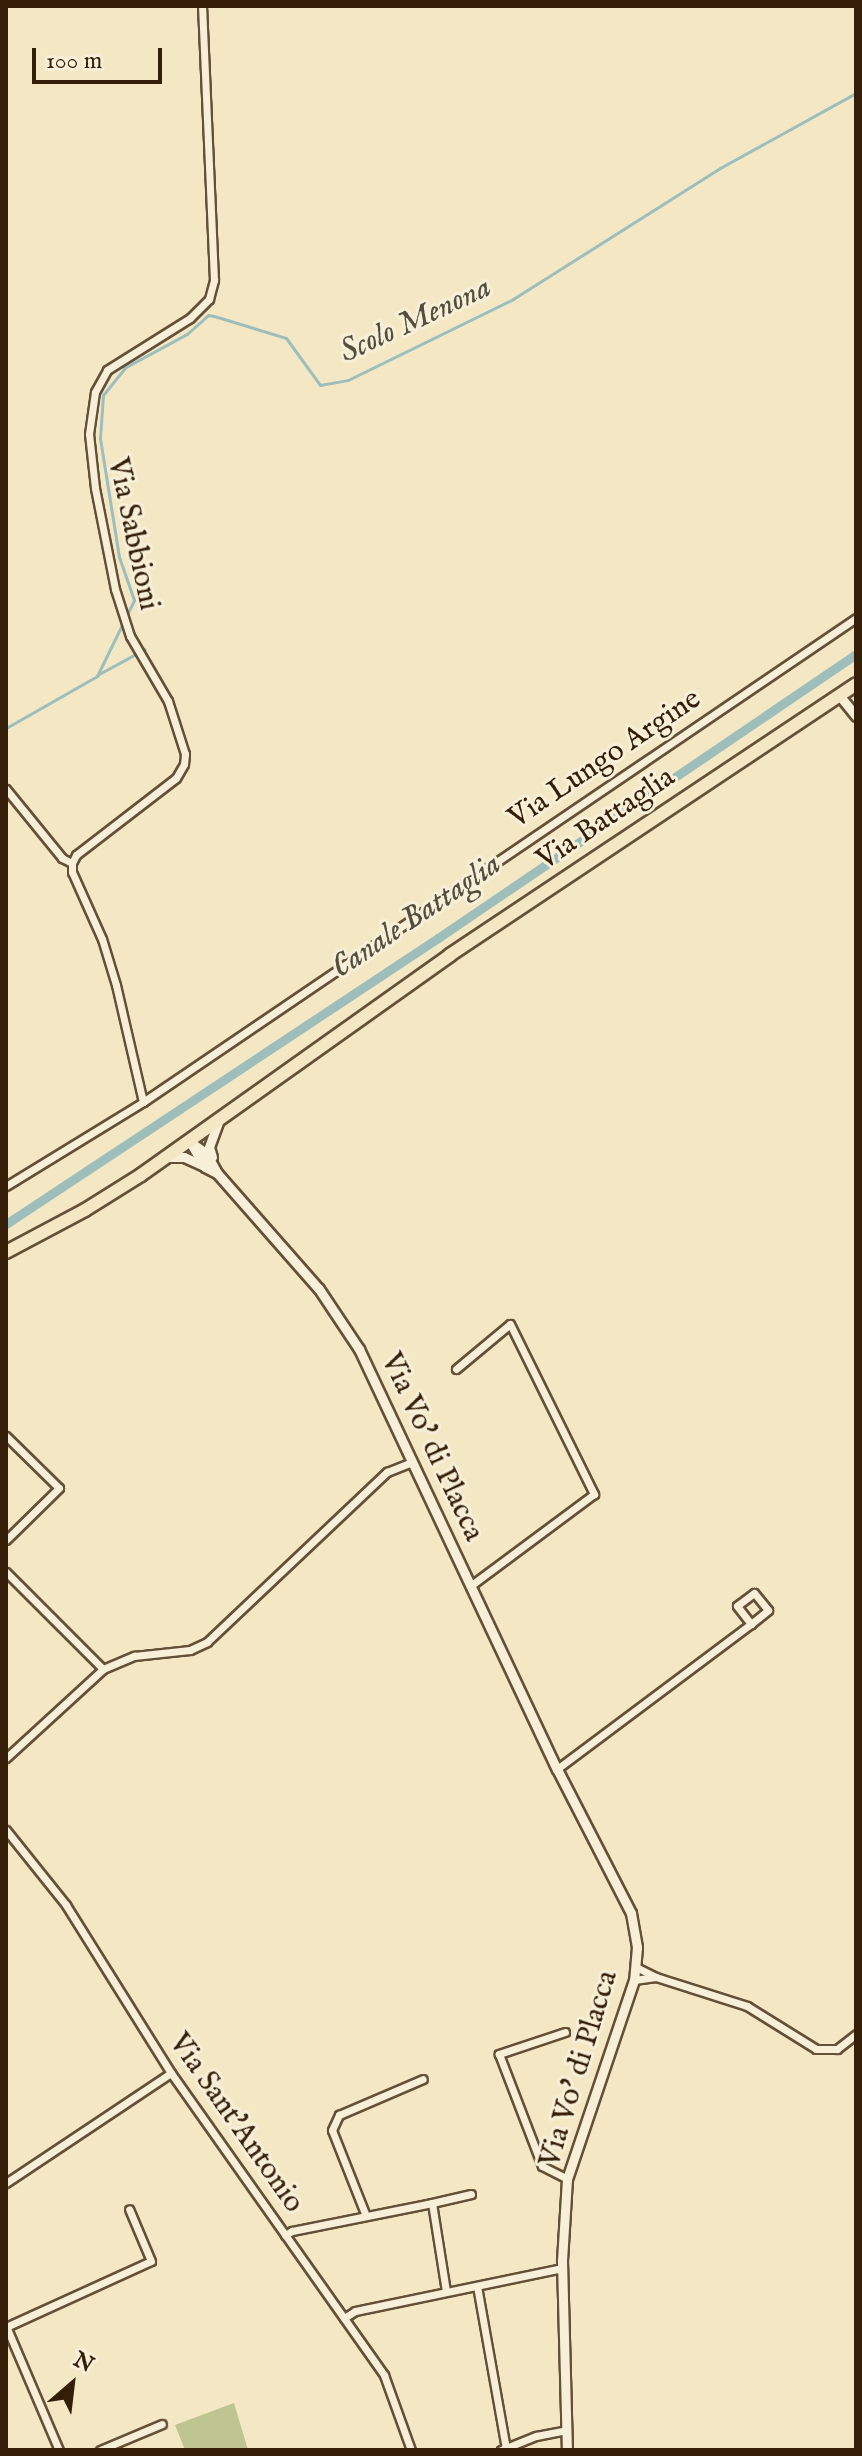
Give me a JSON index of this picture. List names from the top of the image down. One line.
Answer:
{"streets":{"main road":["Via Battaglia"],"street":["Via Sabbioni","Via Lungo Argine","Via Vo' di Placca","Via Sant'Antonio"]},"crossings":[["Via Battaglia","Via Vo' di Placca"]],"water":["Scolo Menona","Canale Battaglia"],"scale_bar":"100 m","north":"top right"}
